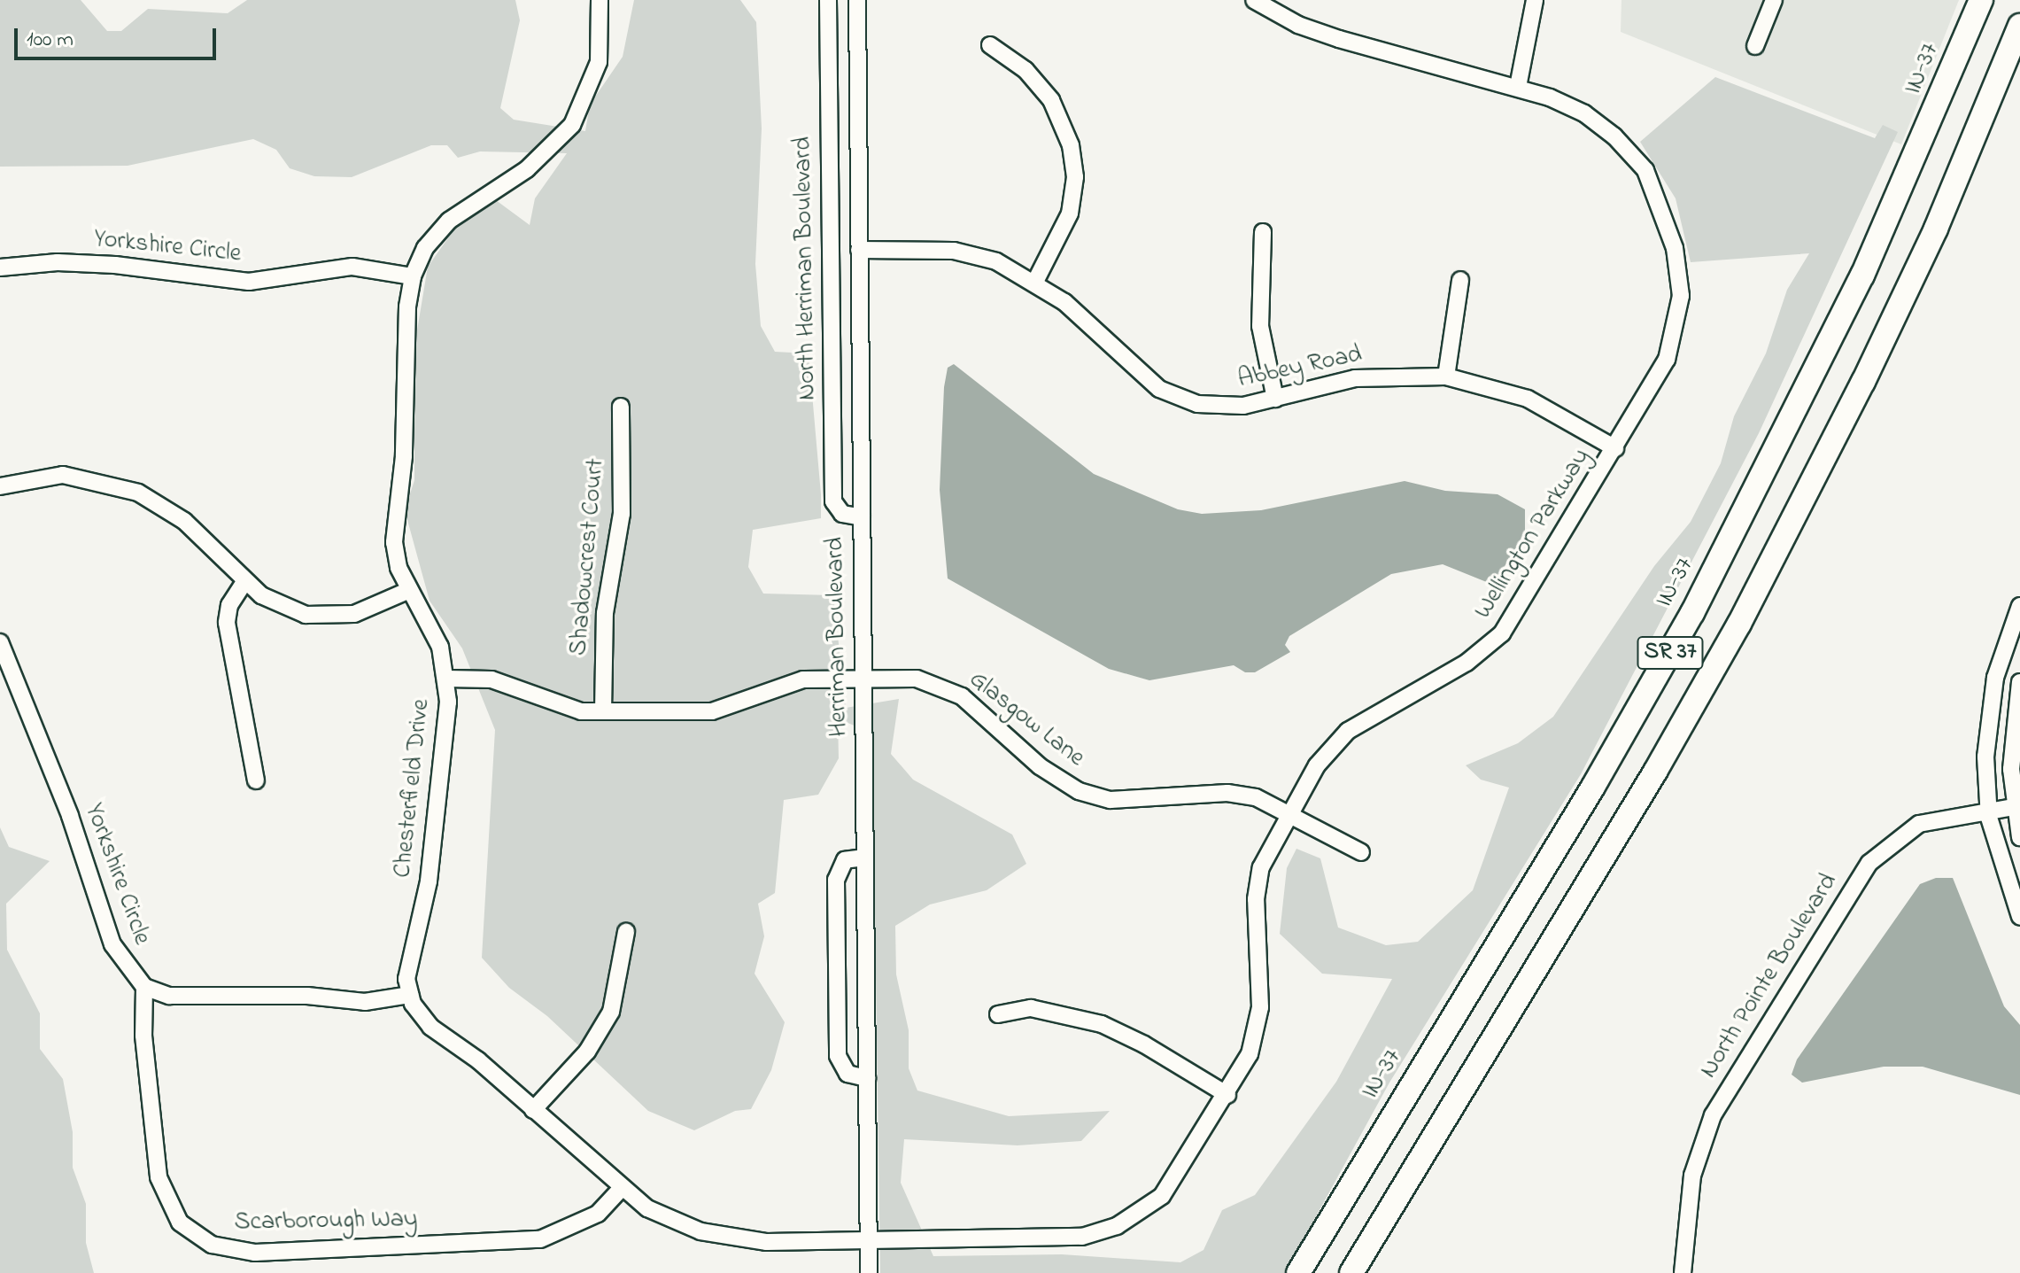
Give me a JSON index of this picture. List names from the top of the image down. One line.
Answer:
{"streets":{"highway":["IN-37","SR 37"],"street":["Yorkshire Circle","North Herriman Boulevard","Abbey Road","Wellington Parkway","Shadowcrest Court","Herriman Boulevard","Glasgow Lane","Chesterfield Drive","North Pointe Boulevard","Scarborough Way"]},"crossings":[["Yorkshire Circle","Chesterfield Drive"],["Yorkshire Circle","Scarborough Way"],["North Herriman Boulevard","Herriman Boulevard"],["Abbey Road","Wellington Parkway"],["Abbey Road","Herriman Boulevard"],["Wellington Parkway","Herriman Boulevard"],["Wellington Parkway","Glasgow Lane"],["Wellington Parkway","Chesterfield Drive"],["Shadowcrest Court","Glasgow Lane"],["Herriman Boulevard","Glasgow Lane"],["Herriman Boulevard","Chesterfield Drive"],["Glasgow Lane","Chesterfield Drive"],["Chesterfield Drive","Scarborough Way"]],"scale_bar":"100 m"}
